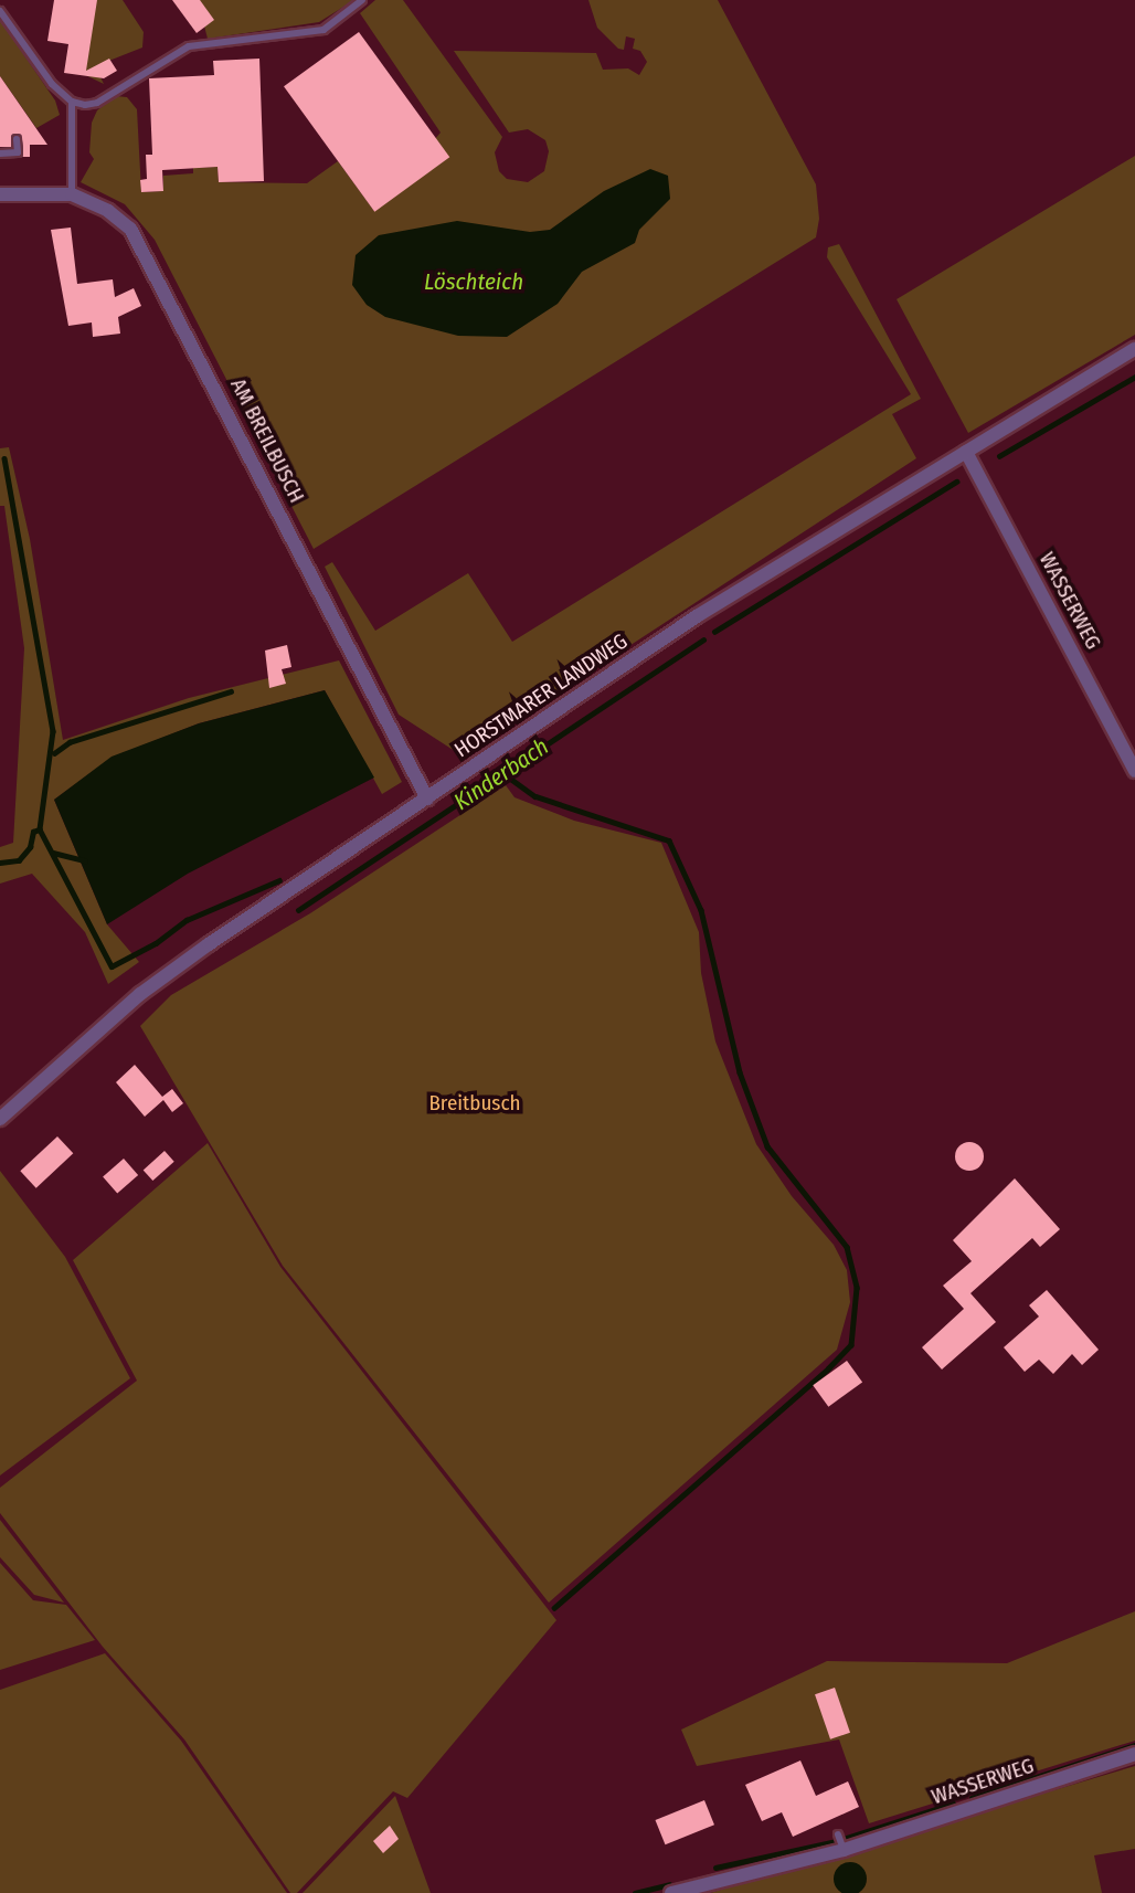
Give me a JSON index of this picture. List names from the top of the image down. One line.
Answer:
{"streets":{"street":["AM BREILBUSCH","WASSERWEG","HORSTMARER LANDWEG"]},"crossings":[["AM BREILBUSCH","HORSTMARER LANDWEG"],["WASSERWEG","HORSTMARER LANDWEG"]],"water":["Löschteich","Kinderbach"],"parks":["Breitbusch"]}
